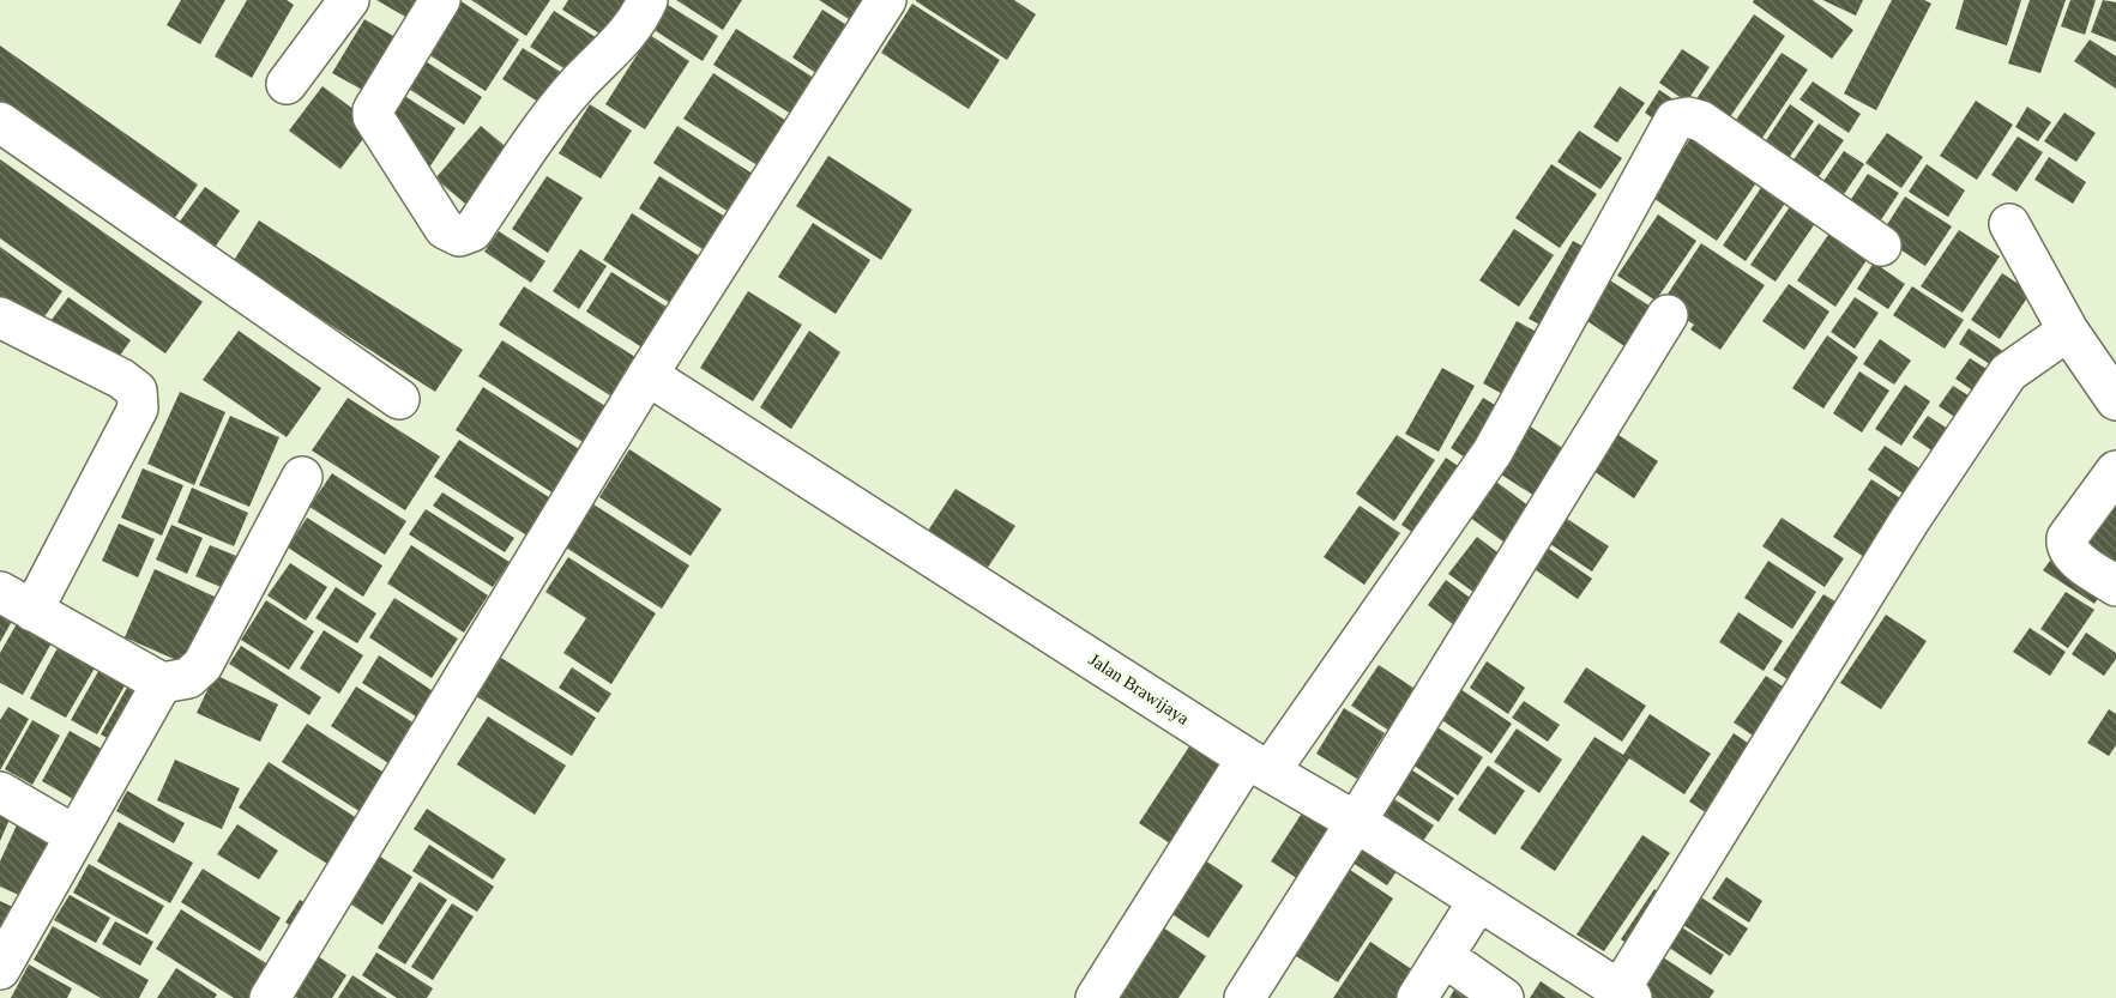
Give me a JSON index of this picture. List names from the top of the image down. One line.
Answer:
{"streets":{"street":["Jalan Brawijaya"]}}
